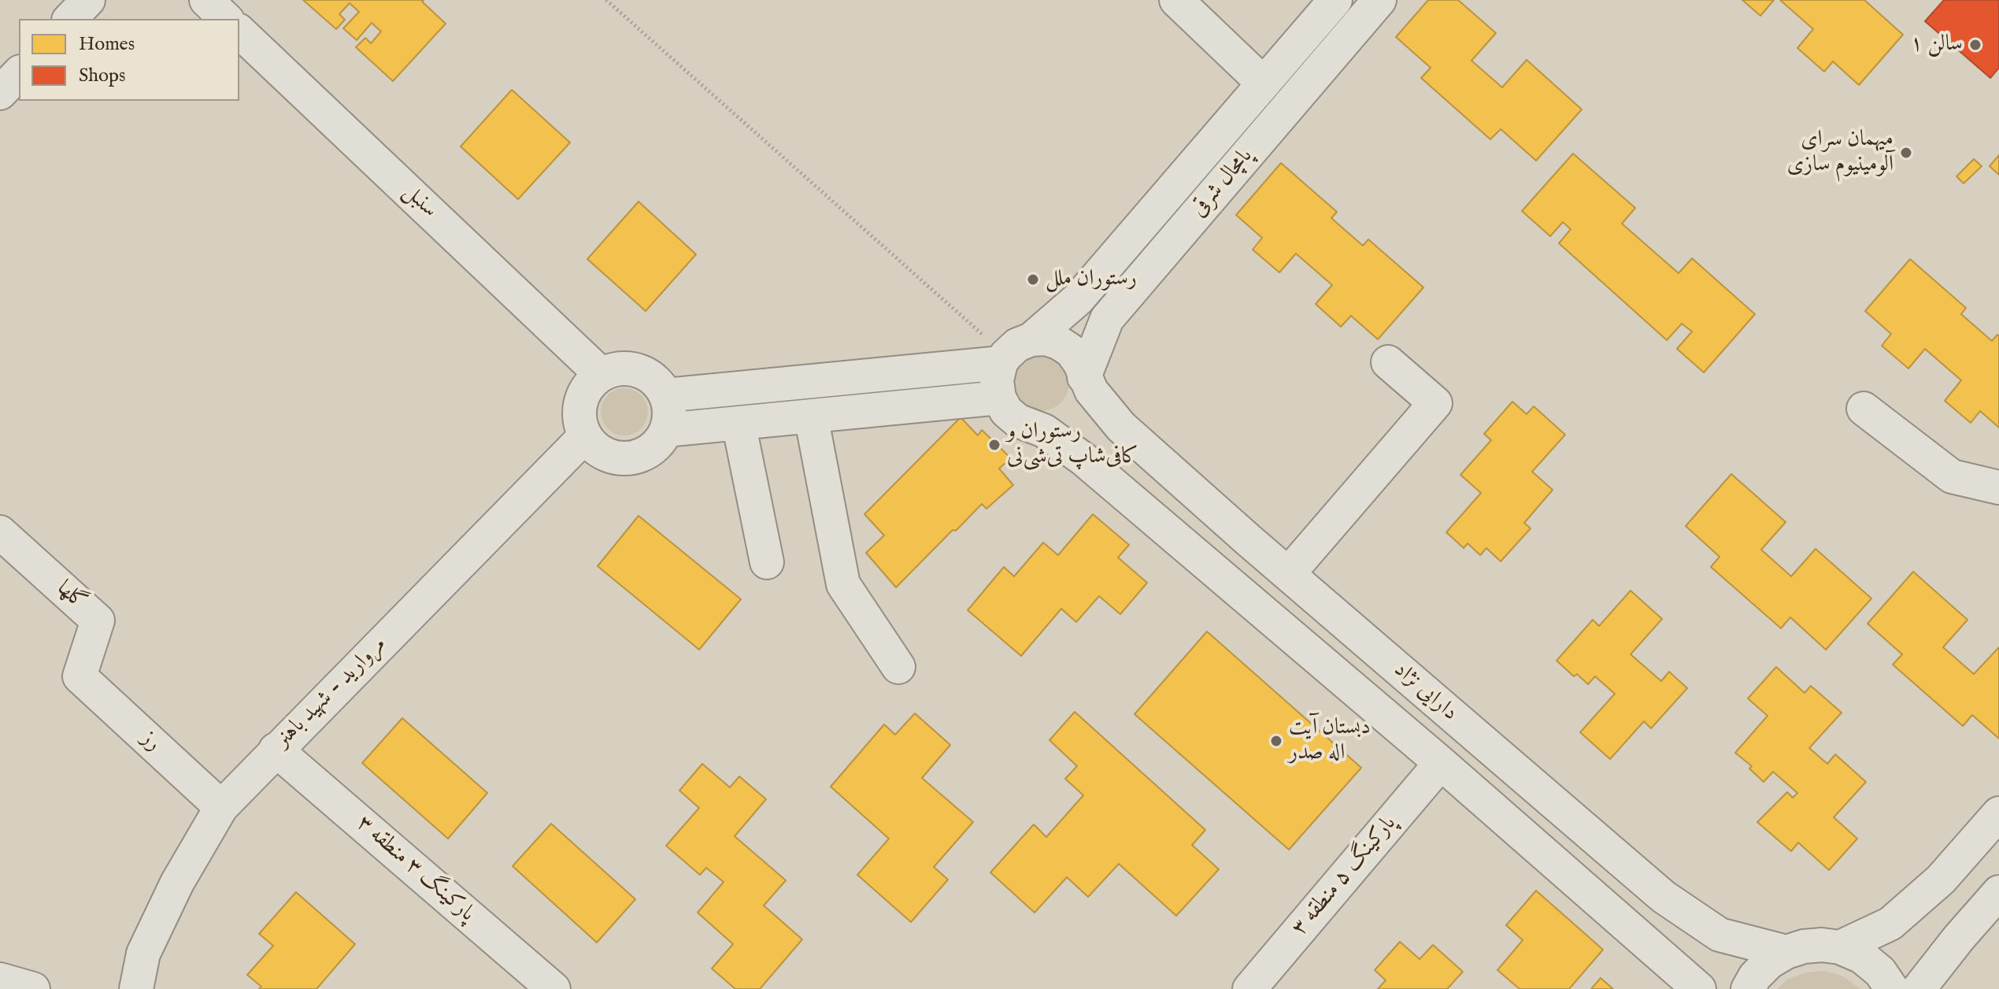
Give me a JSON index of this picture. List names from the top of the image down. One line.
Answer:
{"streets":{"street":["پامچال شرقی","سنبل","گلها","دارایی نژاد","مروارید - شهید باهنر","رز","پارکینگ ۳ منطقه ۳","پارکینگ ۵ منطقه ۳"]},"crossings":[["پامچال شرقی","دارایی نژاد"],["سنبل","دارایی نژاد"],["سنبل","مروارید - شهید باهنر"],["گلها","رز"],["دارایی نژاد","مروارید - شهید باهنر"],["دارایی نژاد","پارکینگ ۵ منطقه ۳"],["مروارید - شهید باهنر","رز"],["مروارید - شهید باهنر","پارکینگ ۳ منطقه ۳"]],"places":["سالن ۱","میهمان سرای آلومینیوم سازی","رستوران ملل","رستوران و کافی‌شاپ تی‌شی‌نی","دبستان آیت اله صدر"],"legend":["Homes","Shops"]}
